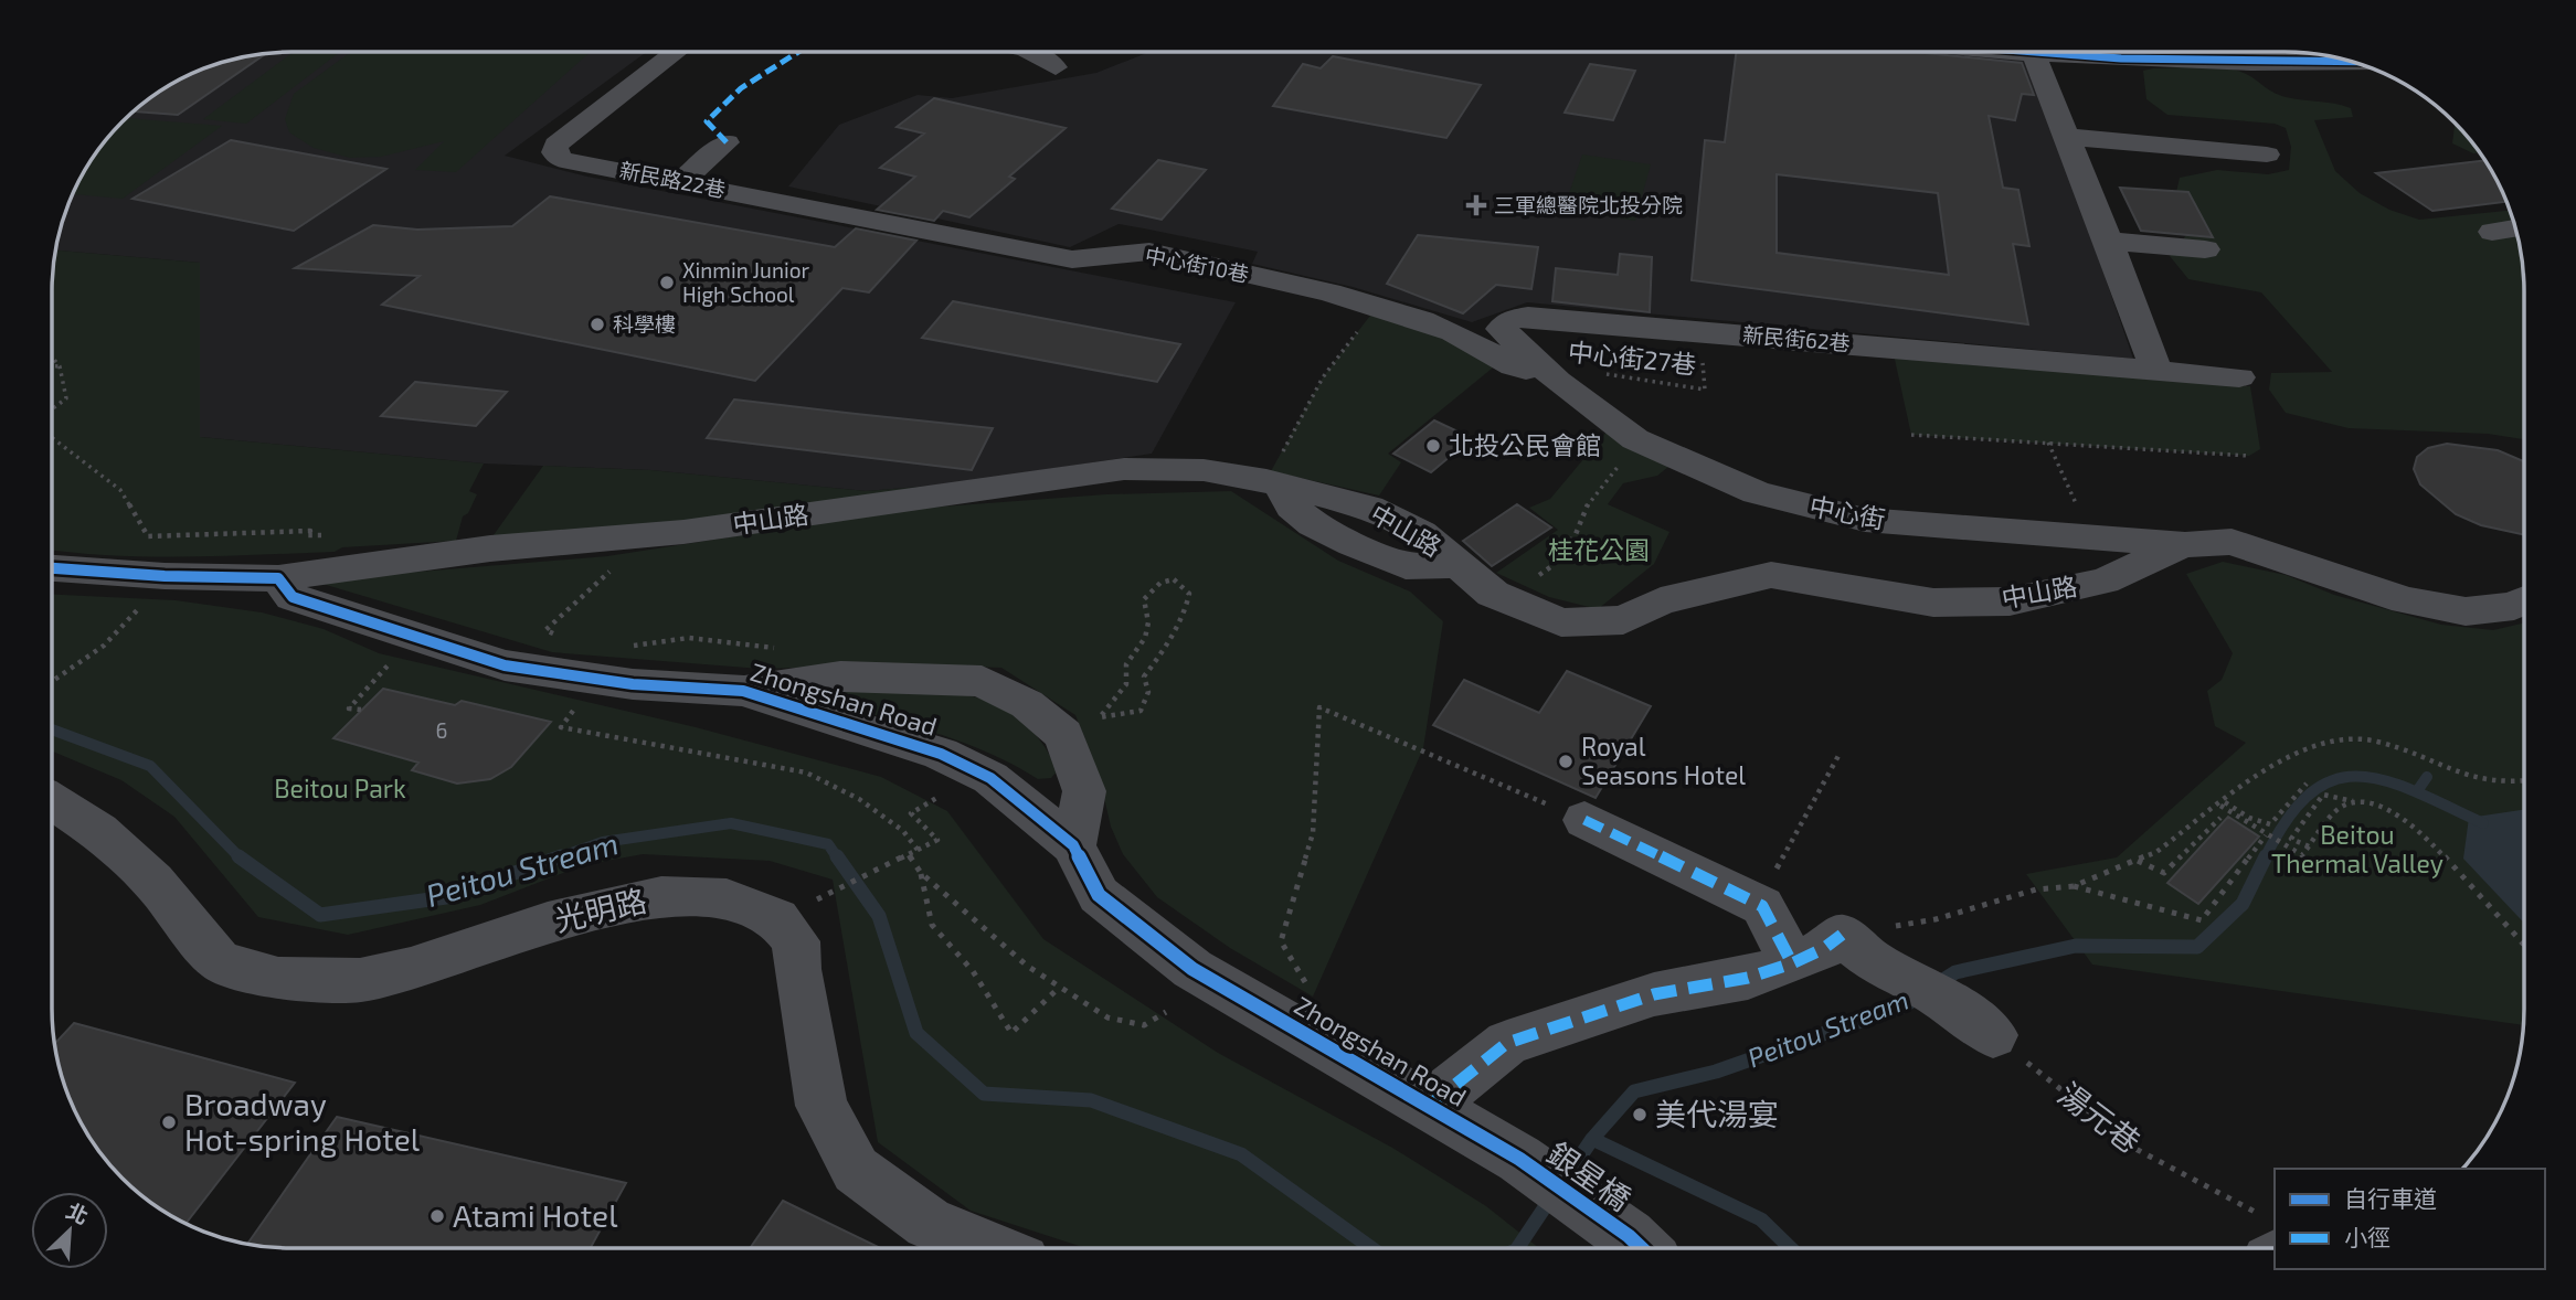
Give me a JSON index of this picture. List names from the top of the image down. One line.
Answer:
{"streets":{"street":["新民路22巷","中心街10巷","新民街62巷","中山路","Zhongshan Road","光明路","銀星橋"],"lane":["中心街"],"path":["中心街27巷","湯元巷"]},"crossings":[["新民路22巷","中心街10巷"],["中心街10巷","新民街62巷"],["中心街10巷","中心街27巷"],["中心街10巷","中心街"],["新民街62巷","中心街27巷"],["新民街62巷","中心街"],["中心街27巷","中心街"],["中心街","中山路"],["中山路","Zhongshan Road"],["Zhongshan Road","銀星橋"]],"water":["Peitou Stream"],"parks":["桂花公園","Beitou Park","Beitou Thermal Valley"],"places":{"health":["三軍總醫院北投分院"],"other":["Xinmin Junior High School","科學樓","北投公民會館","Royal Seasons Hotel","美代湯宴","Broadway Hot-spring Hotel","Atami Hotel"]},"house_numbers":["6"],"legend":["自行車道","小徑"],"north":"top right"}
